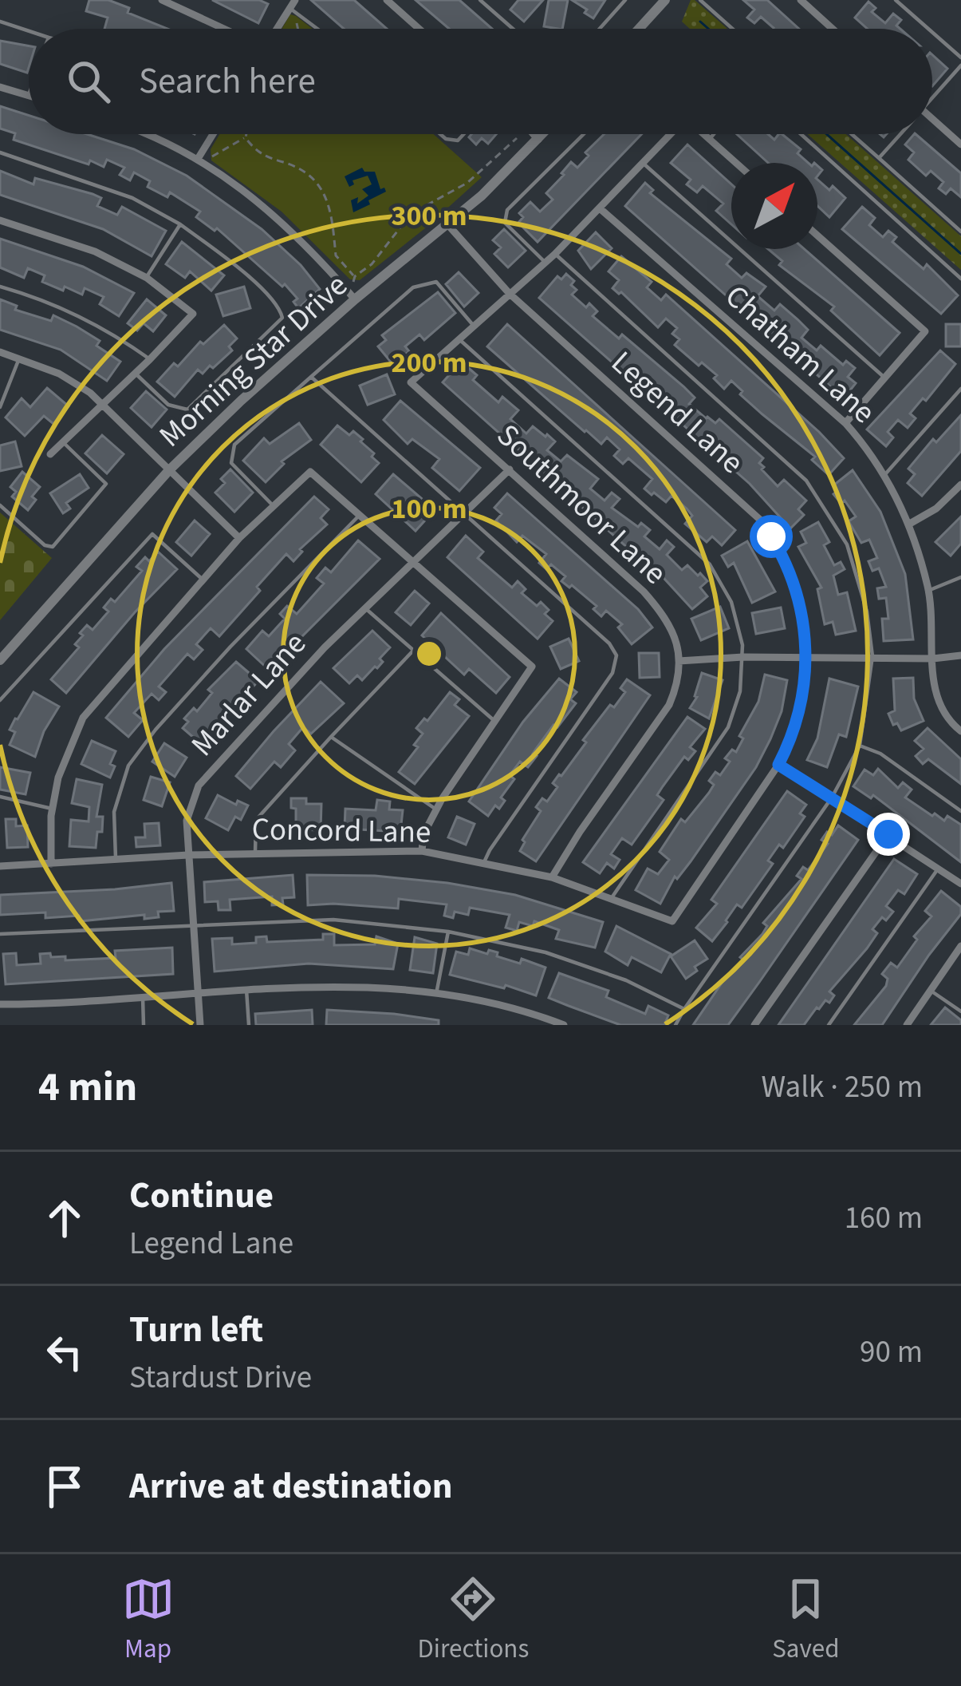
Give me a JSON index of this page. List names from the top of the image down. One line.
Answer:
{"streets":{"street":["Chatham Lane","Morning Star Drive","Legend Lane","Southmoor Lane","Marlar Lane","Concord Lane"]},"crossings":[["Morning Star Drive","Legend Lane"],["Legend Lane","Concord Lane"],["Southmoor Lane","Marlar Lane"],["Southmoor Lane","Concord Lane"],["Marlar Lane","Concord Lane"]],"north":"top right","page":{"search":"Search here","heading":["4 min","Walk · 250 m"],"list":[["Continue","Legend Lane","160 m"],["Turn left","Stardust Drive","90 m"],"Arrive at destination"],"nav":["Map","Directions","Saved"]},"rings":["300 m","200 m","100 m"]}
